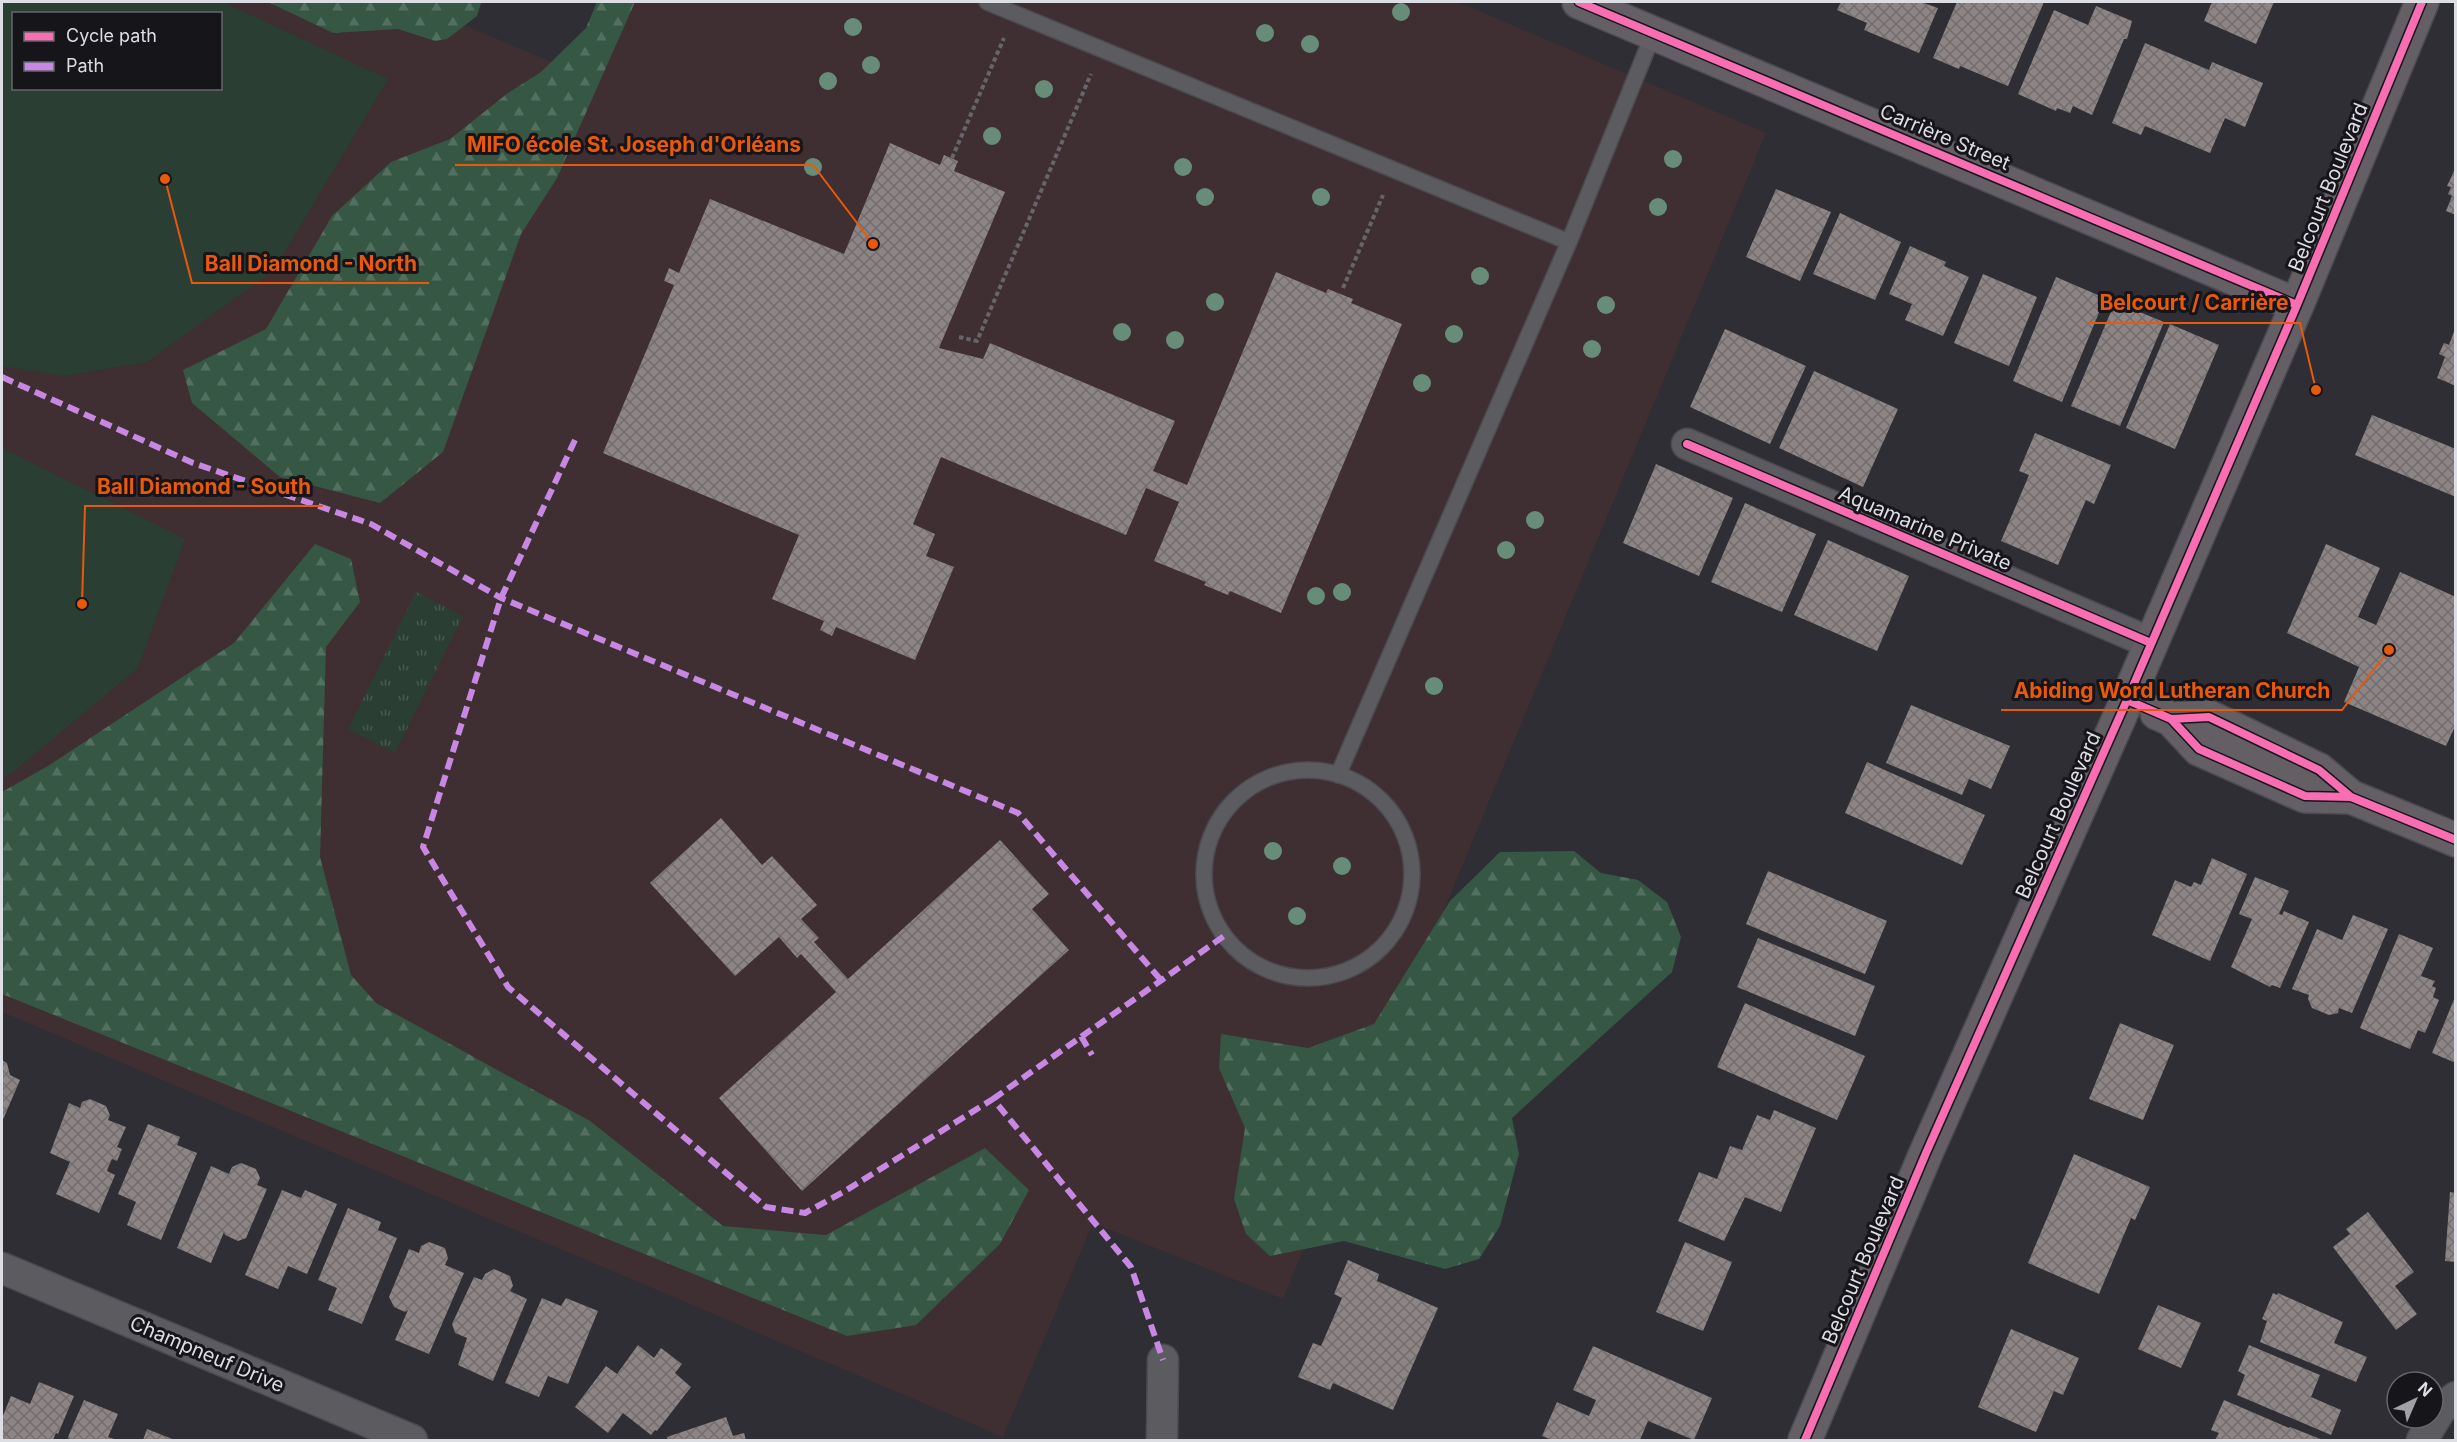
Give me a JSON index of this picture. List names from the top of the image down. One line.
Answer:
{"streets":{"street":["Carrière Street","Belcourt Boulevard","Aquamarine Private","Champneuf Drive"]},"crossings":[["Carrière Street","Belcourt Boulevard"],["Belcourt Boulevard","Aquamarine Private"]],"places":["Ball Diamond - North","MIFO école St. Joseph d'Orléans","Belcourt / Carrière","Ball Diamond - South","Abiding Word Lutheran Church"],"legend":["Cycle path","Path"],"north":"top right"}
